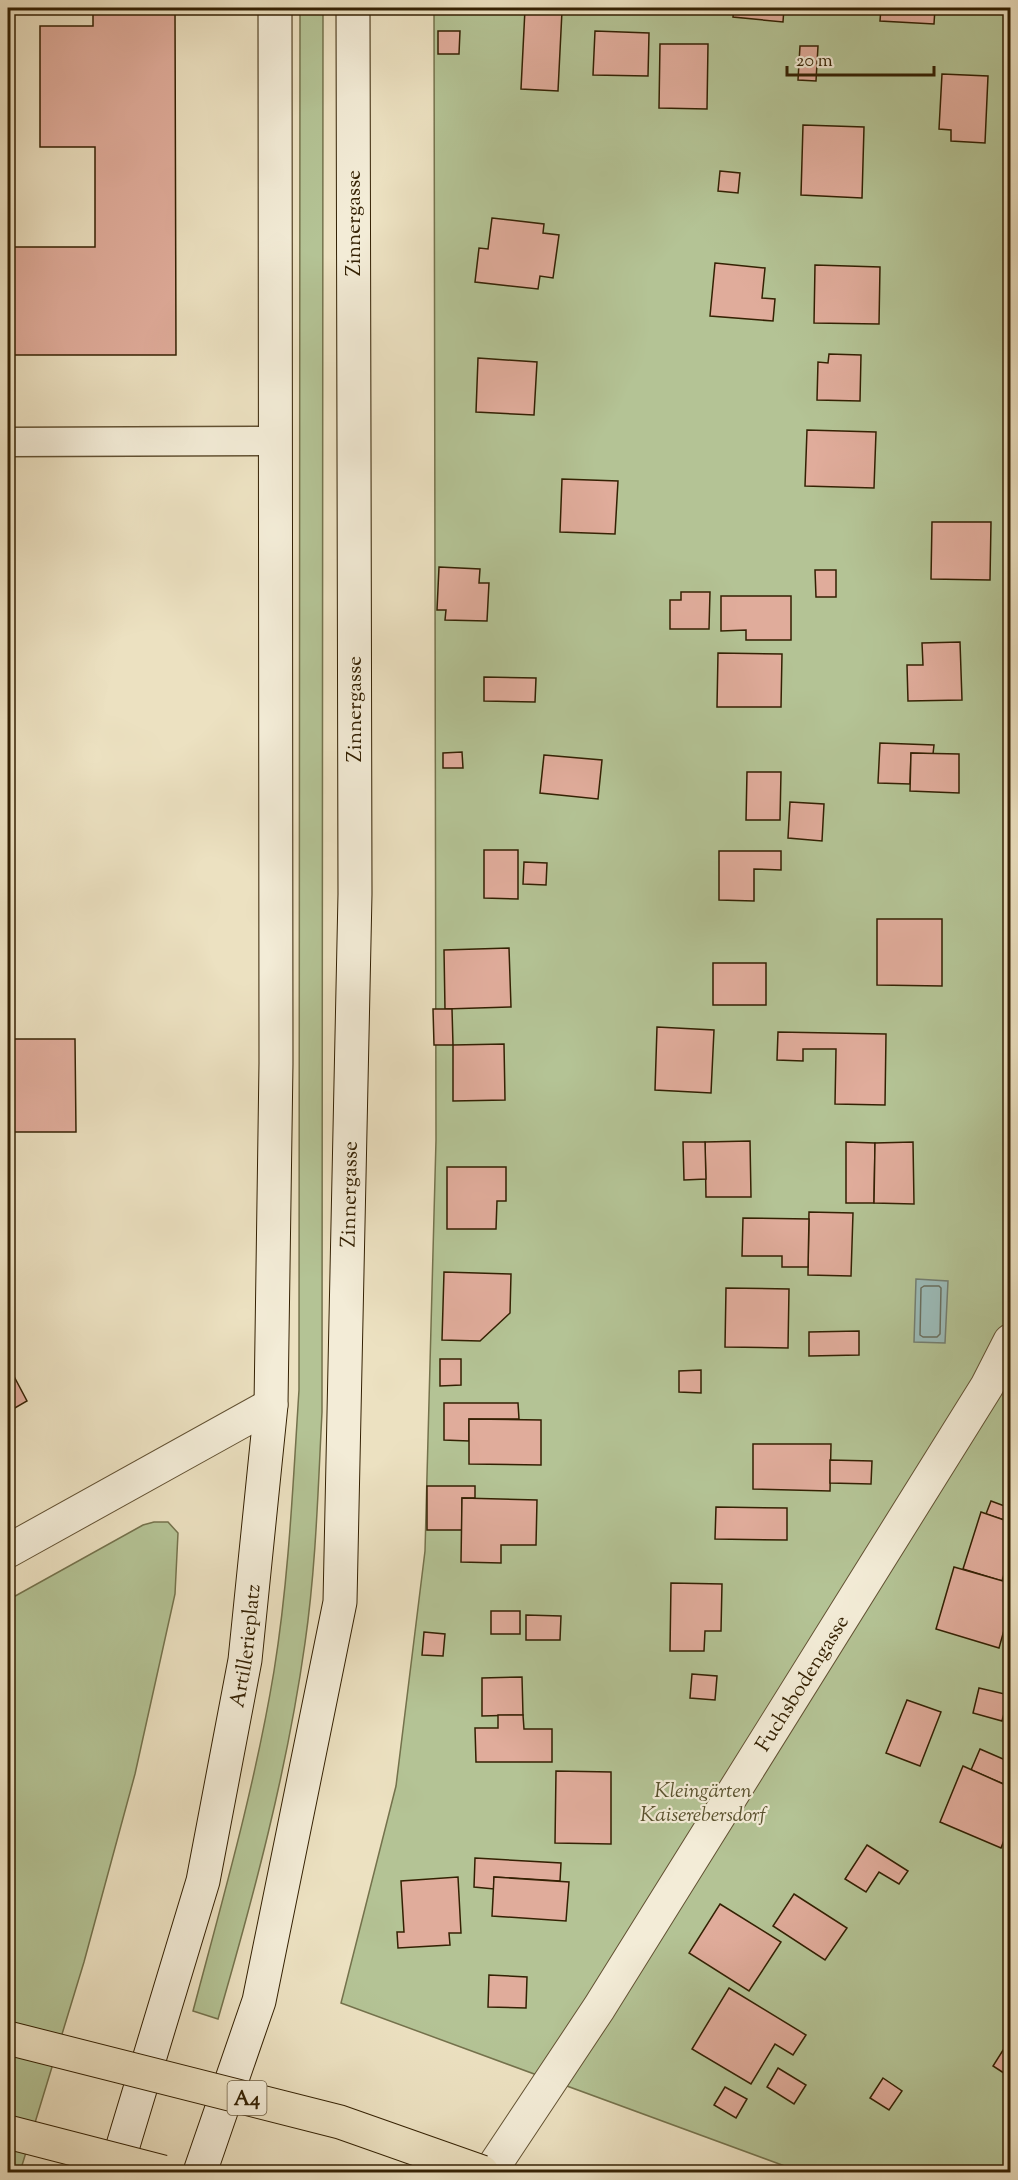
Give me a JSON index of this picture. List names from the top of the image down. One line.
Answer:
{"streets":{"highway":["A4"],"main road":["Zinnergasse","Artillerieplatz","Fuchsbodengasse"]},"parks":["Kleingärten Kaiserebersdorf"],"scale_bar":"20 m"}
